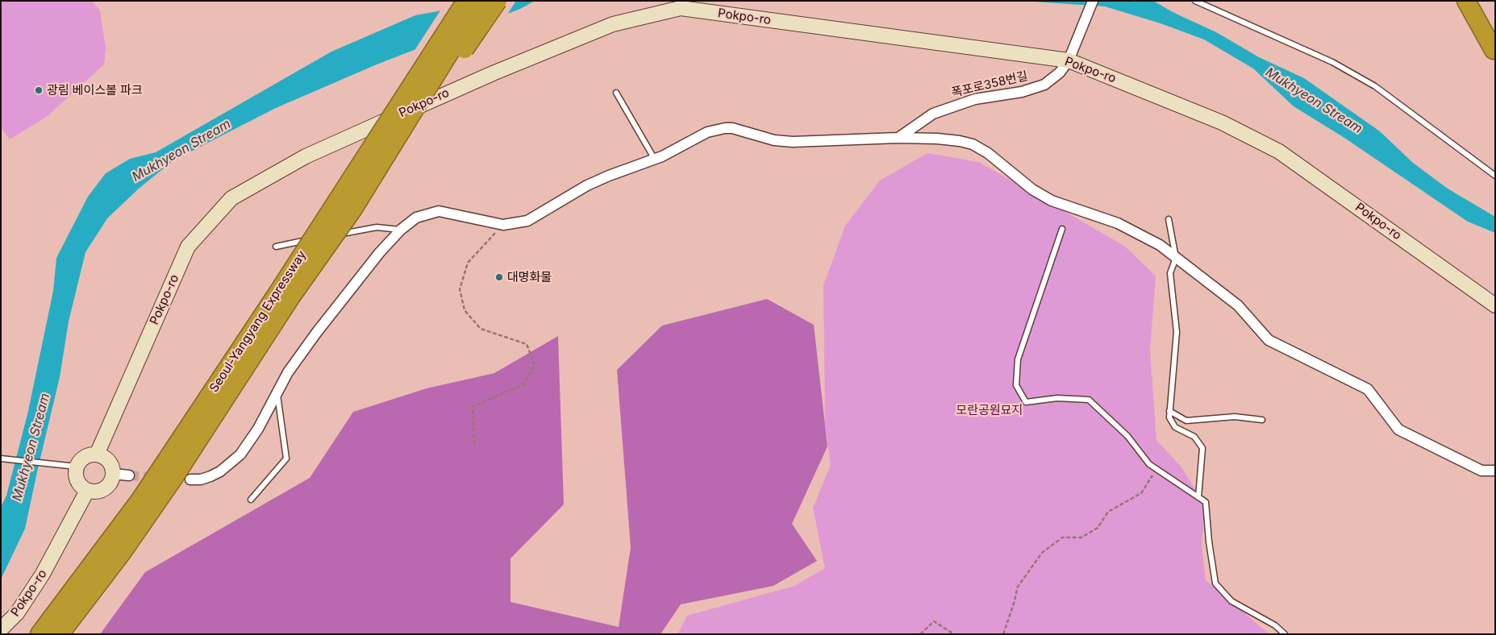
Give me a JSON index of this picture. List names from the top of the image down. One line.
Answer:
{"streets":{"highway":["Seoul-Yangyang Expressway"],"main road":["Pokpo-ro"],"street":["폭포로358번길"]},"crossings":[["Pokpo-ro","폭포로358번길"]],"water":["Mukhyeon Stream"],"parks":["모란공원묘지"],"places":["광림 베이스볼 파크","대명화물"]}
